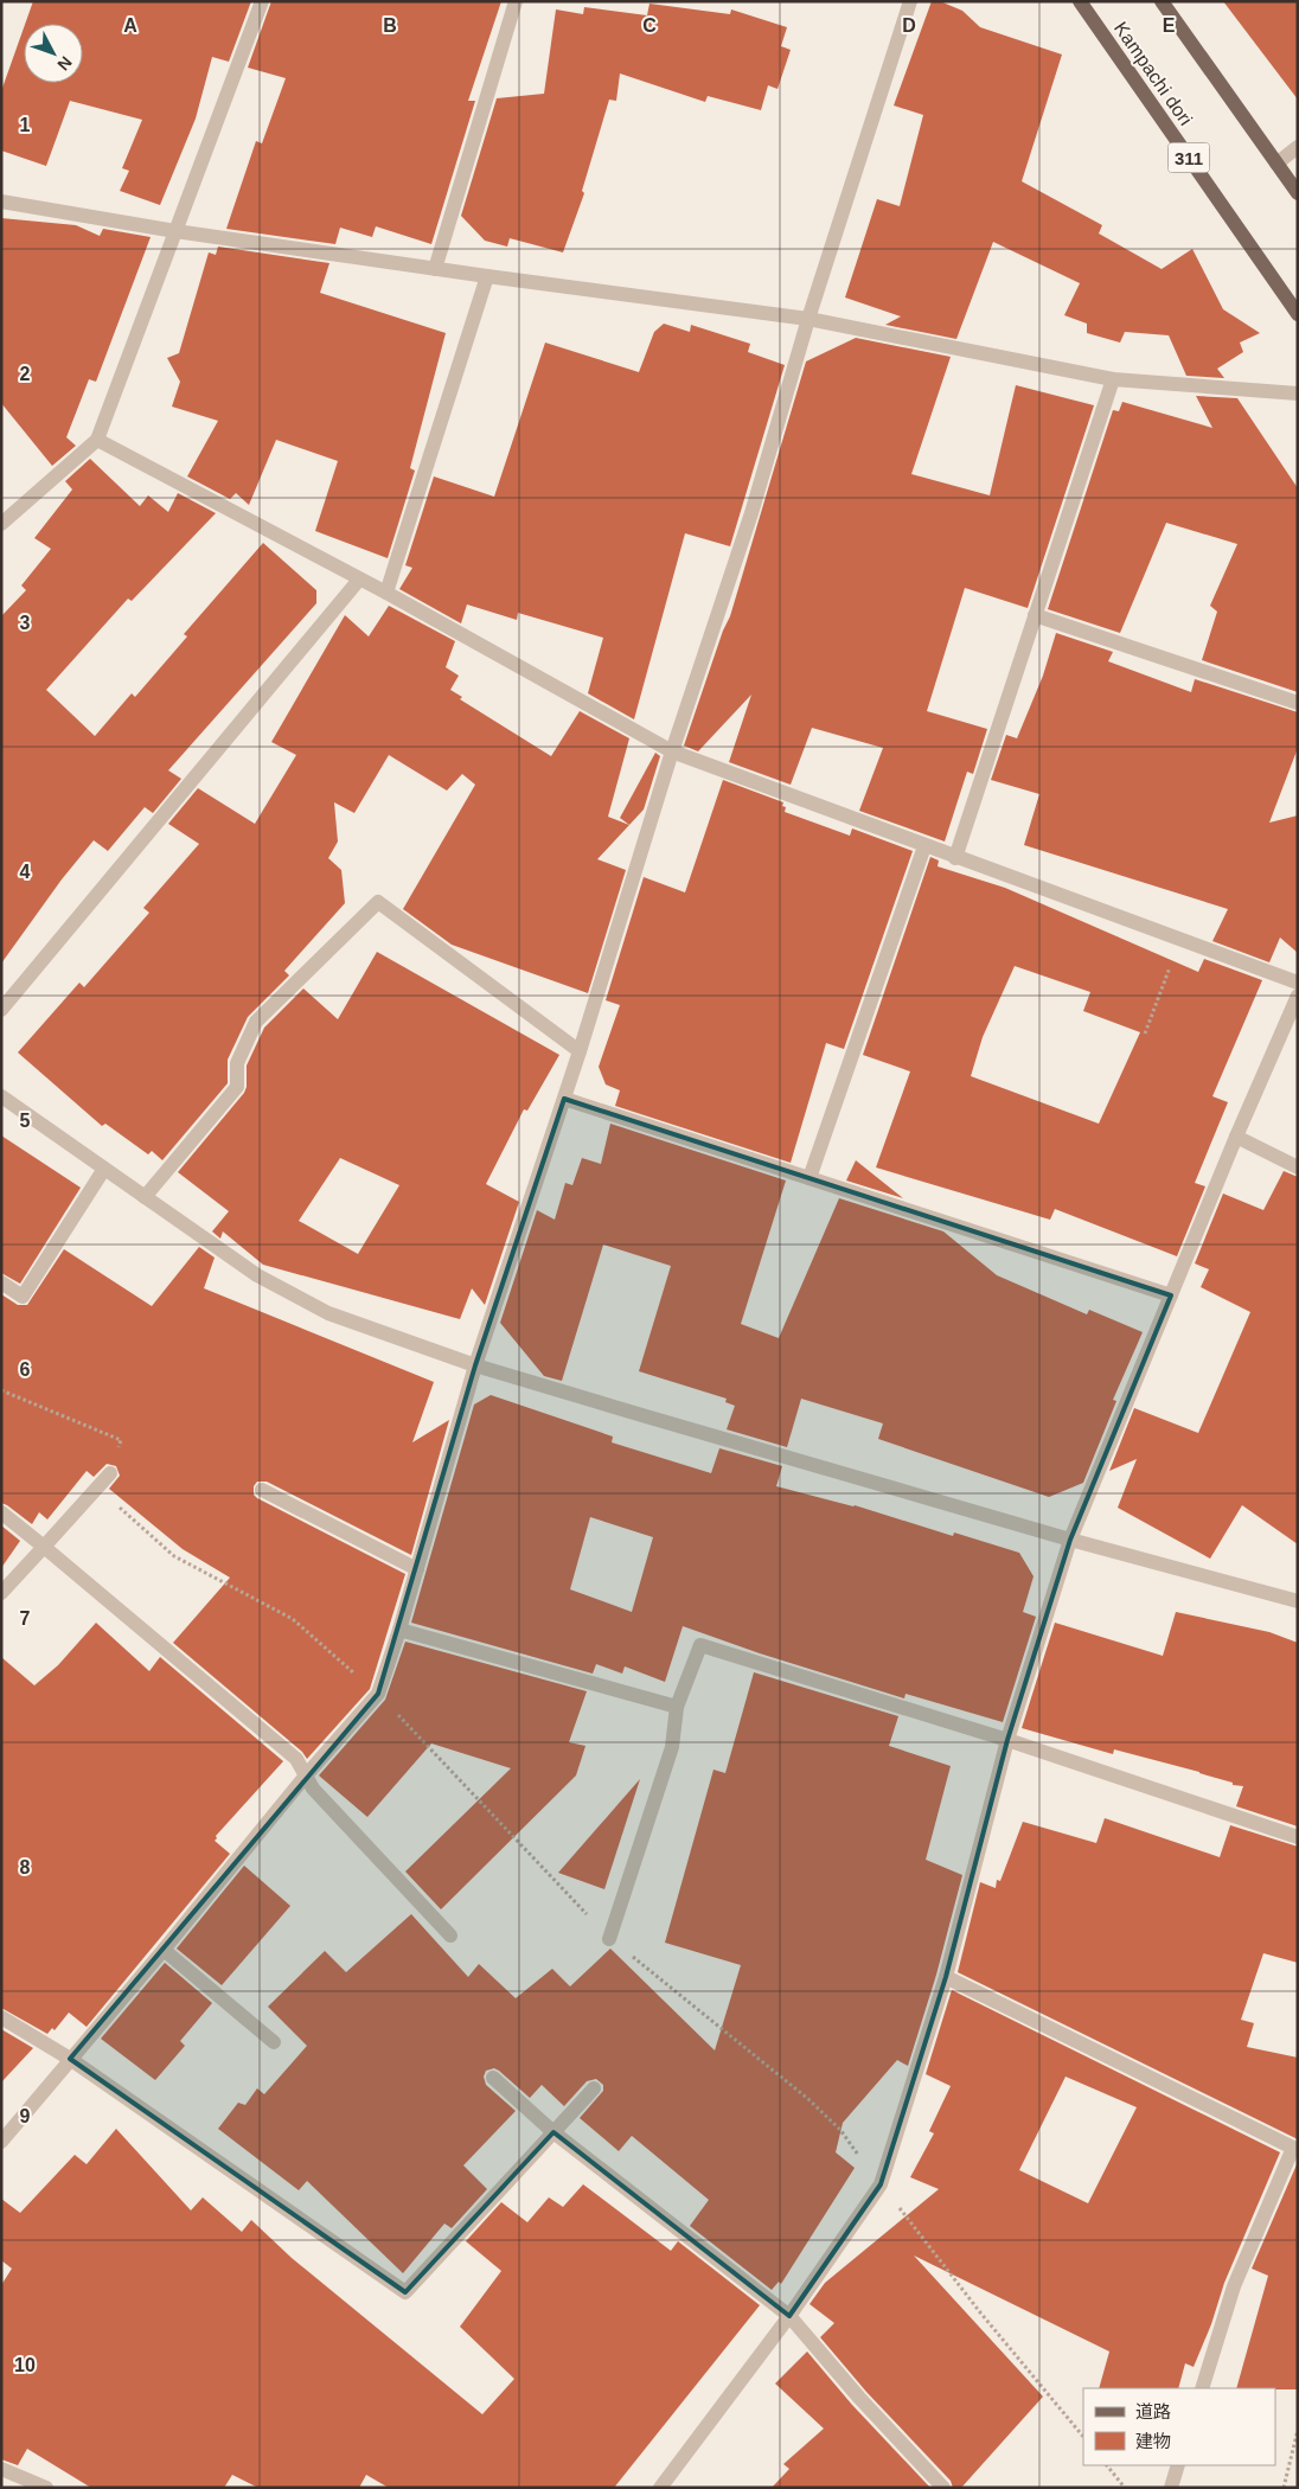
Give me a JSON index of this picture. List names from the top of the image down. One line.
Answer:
{"streets":{"main road":["Kampachi dori","311"]},"legend":["道路","建物"],"north":"bottom right","grid":{"columns":["A","B","C","D","E"],"rows":["1","2","3","4","5","6","7","8","9","10"]}}
